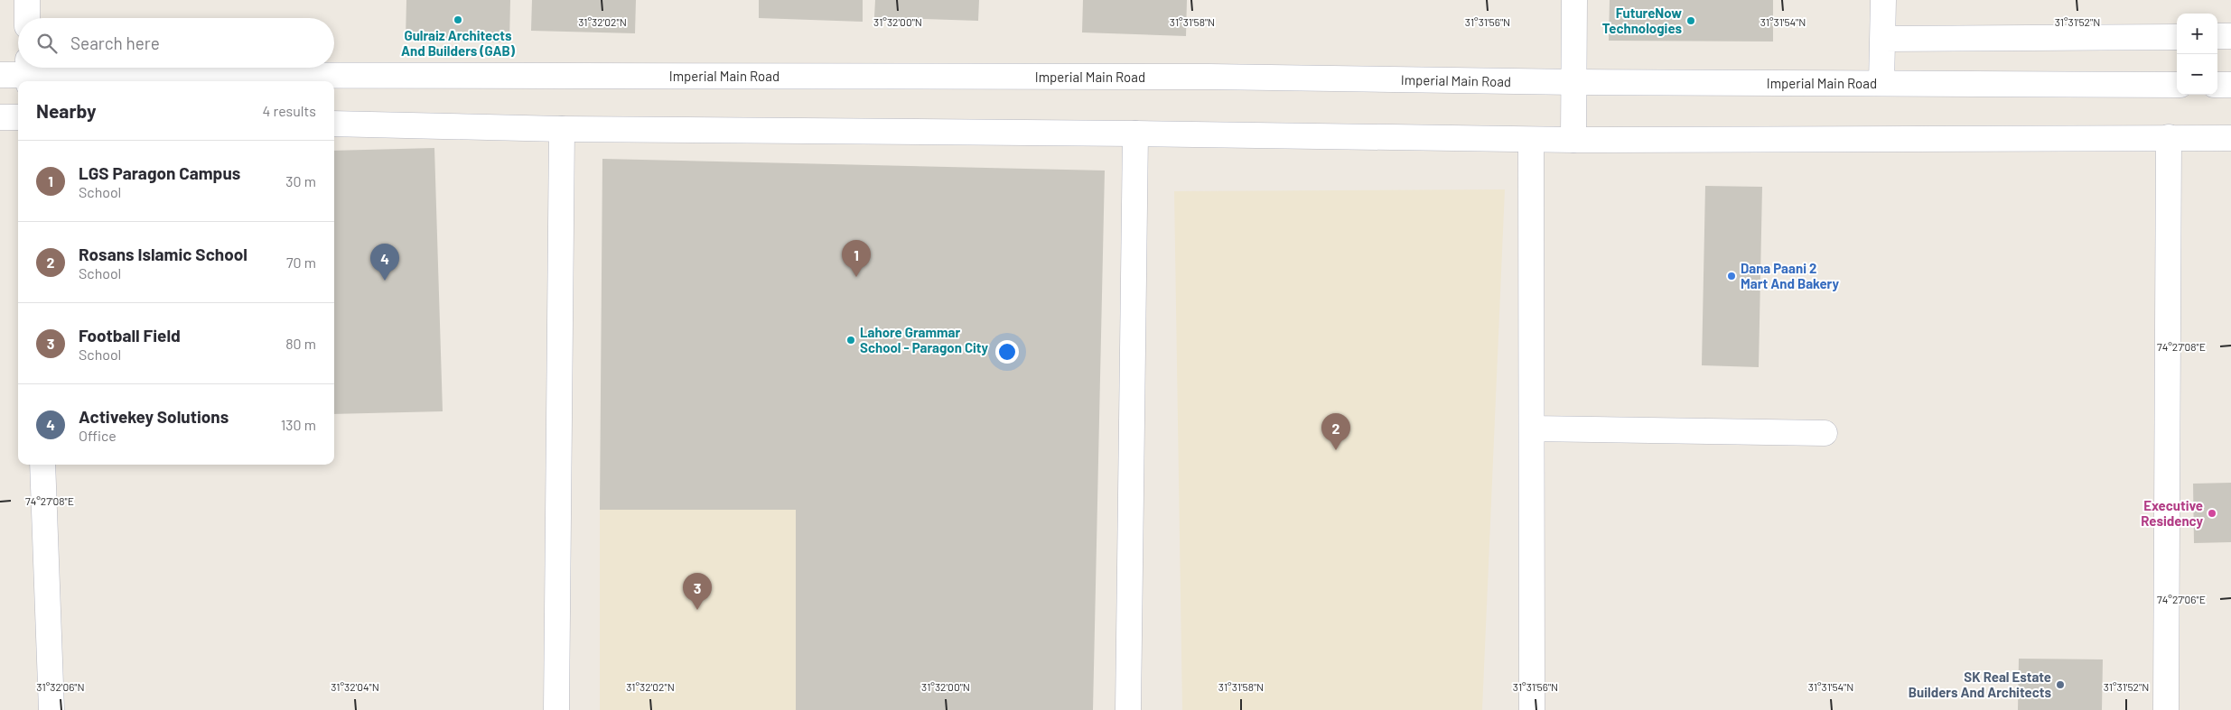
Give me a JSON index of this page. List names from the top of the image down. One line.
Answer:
{"streets":{"street":["Imperial Main Road"]},"places":["Gulraiz Architects And Builders (GAB)","FutureNow Technologies","Dana Paani 2 Mart And Bakery","Lahore Grammar School - Paragon City","Executive Residency","SK Real Estate Builders And Architects"],"page":{"map_buttons":["+","−"],"search":"Search here","heading":["Nearby","4 results"],"list":[{"mark":"1","name":"LGS Paragon Campus","note":"School","value":"30 m"},{"mark":"2","name":"Rosans Islamic School","note":"School","value":"70 m"},{"mark":"3","name":"Football Field","note":"School","value":"80 m"},{"mark":"4","name":"Activekey Solutions","note":"Office","value":"130 m"}],"pins":["1","4","2","3"]},"coordinates":["31°32'02\"N","31°32'00\"N","31°31'58\"N","31°31'56\"N","31°31'54\"N","31°31'52\"N","74°27'08\"E","74°27'06\"E","31°32'06\"N","31°32'04\"N"]}
